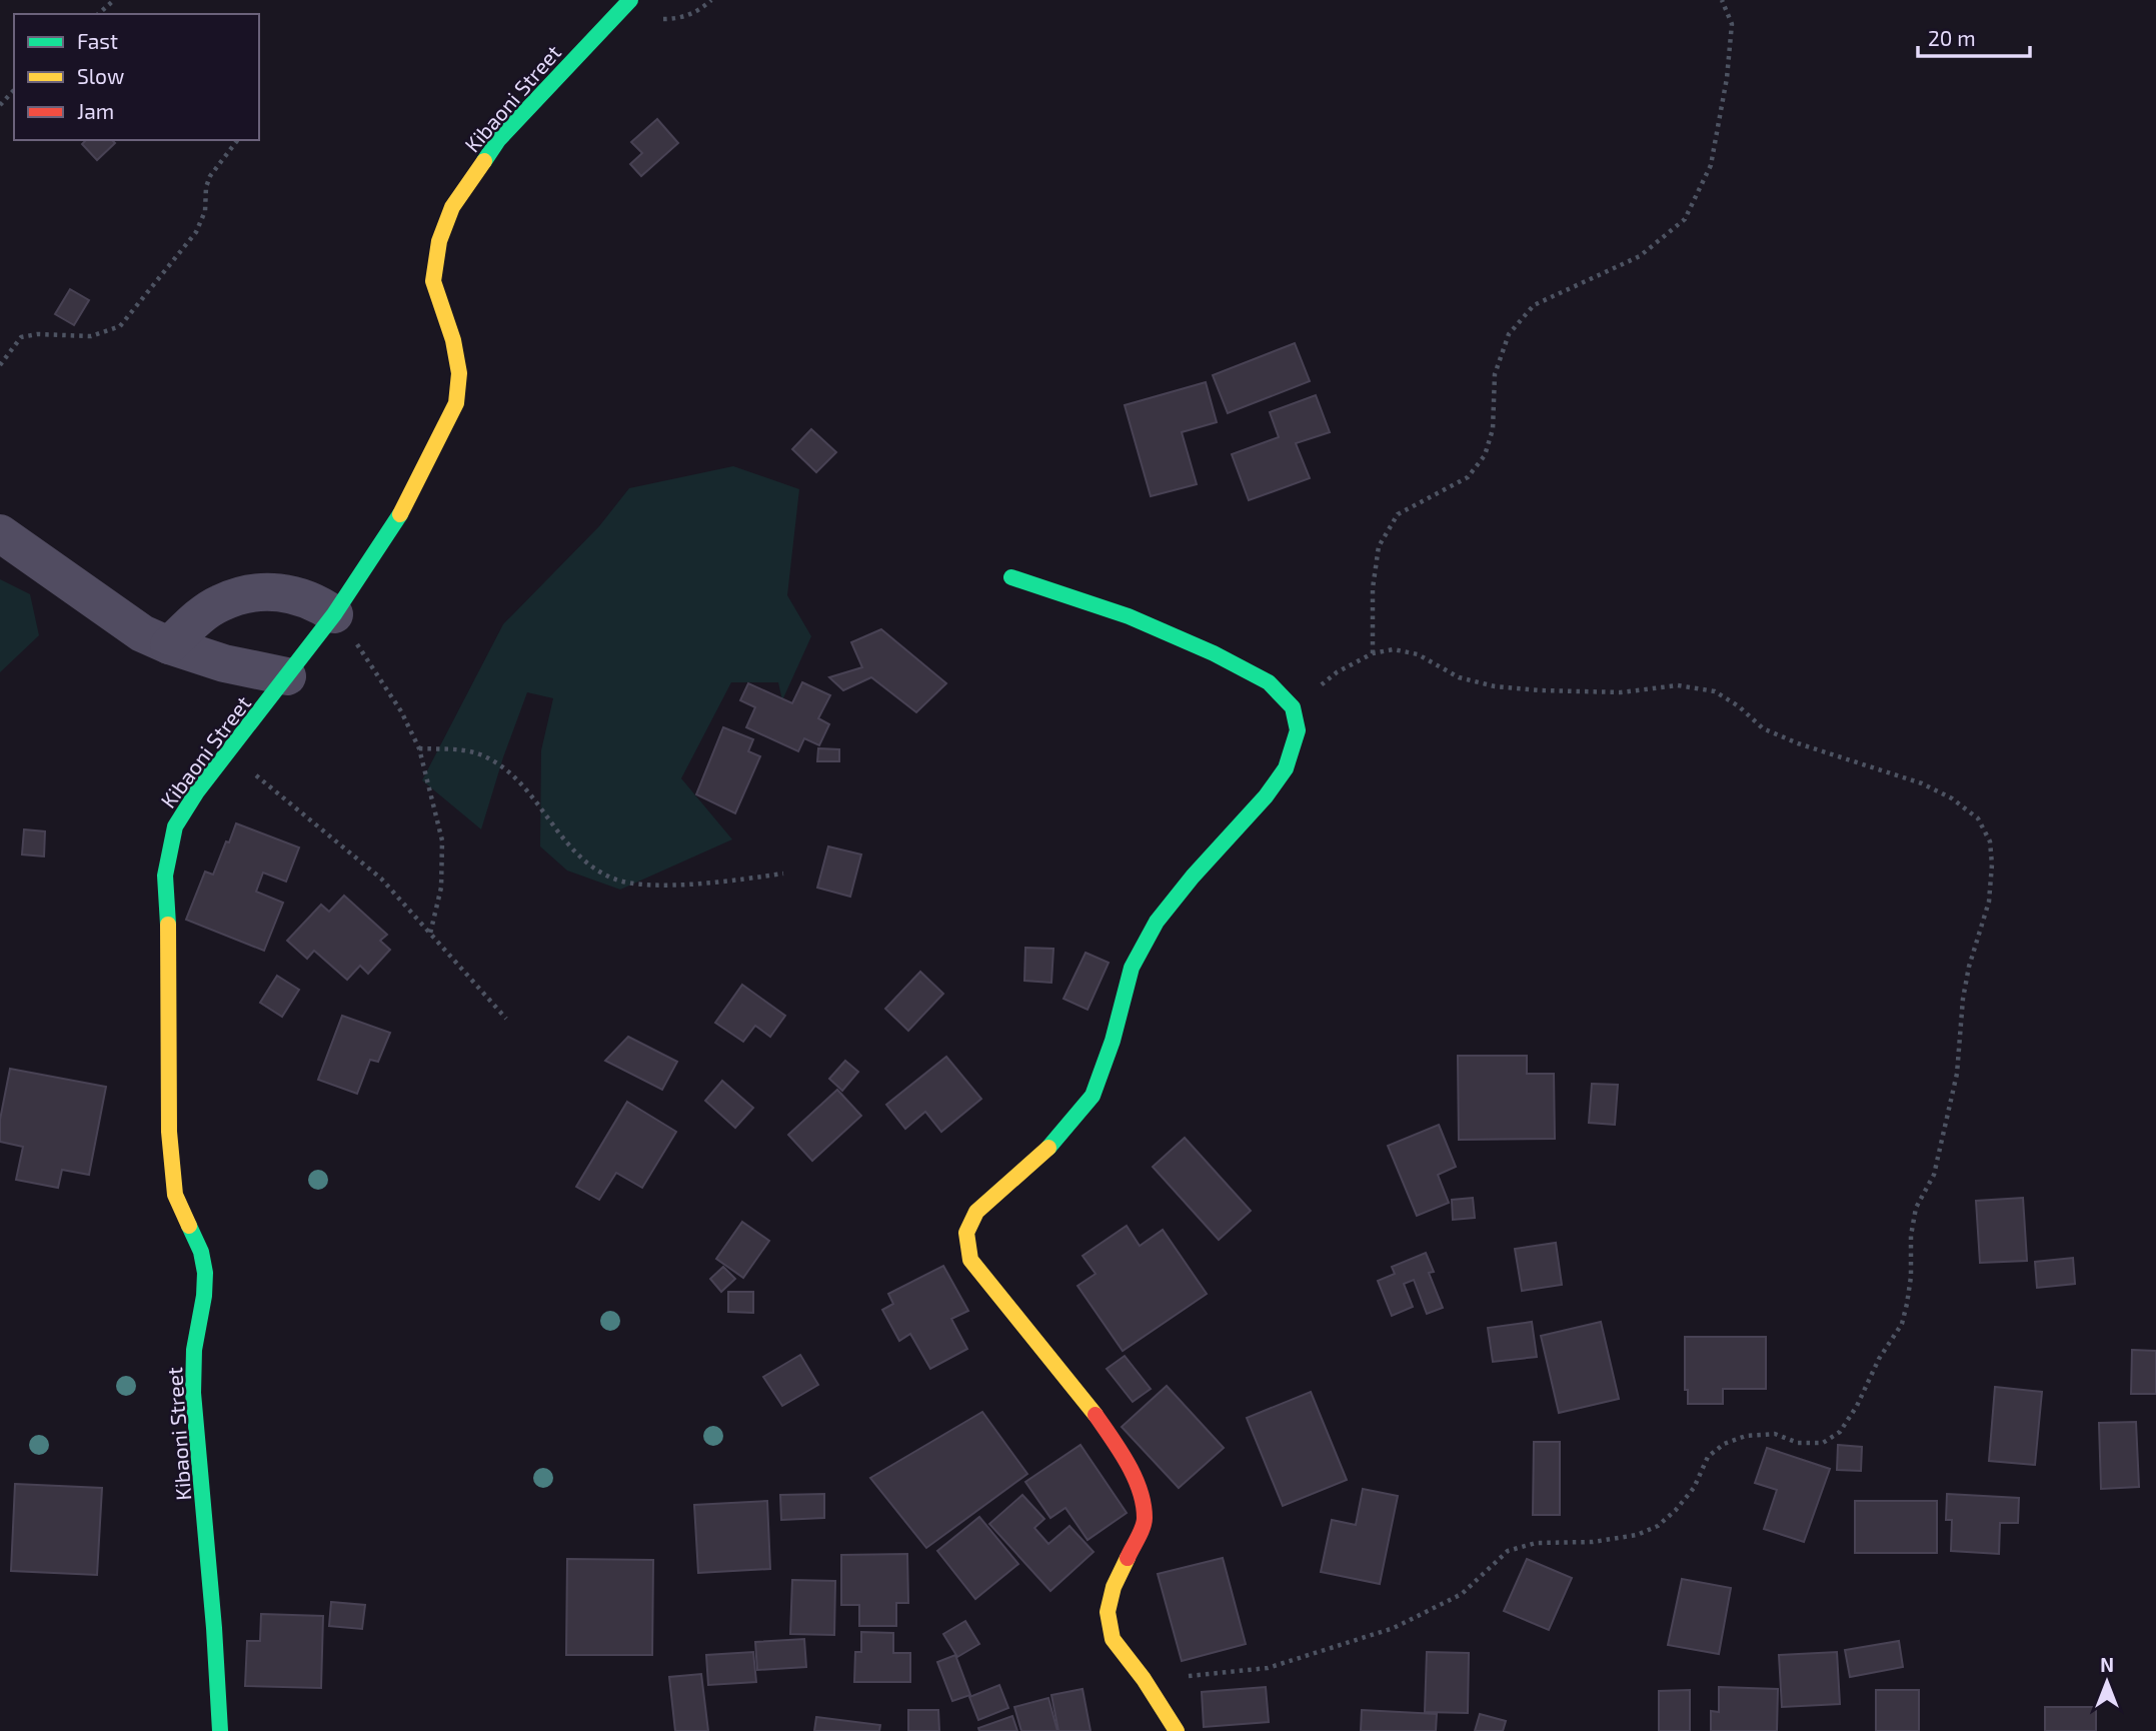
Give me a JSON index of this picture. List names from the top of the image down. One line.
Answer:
{"streets":{"street":["Kibaoni Street"]},"legend":["Fast","Slow","Jam"],"scale_bar":"20 m","north":"top"}
